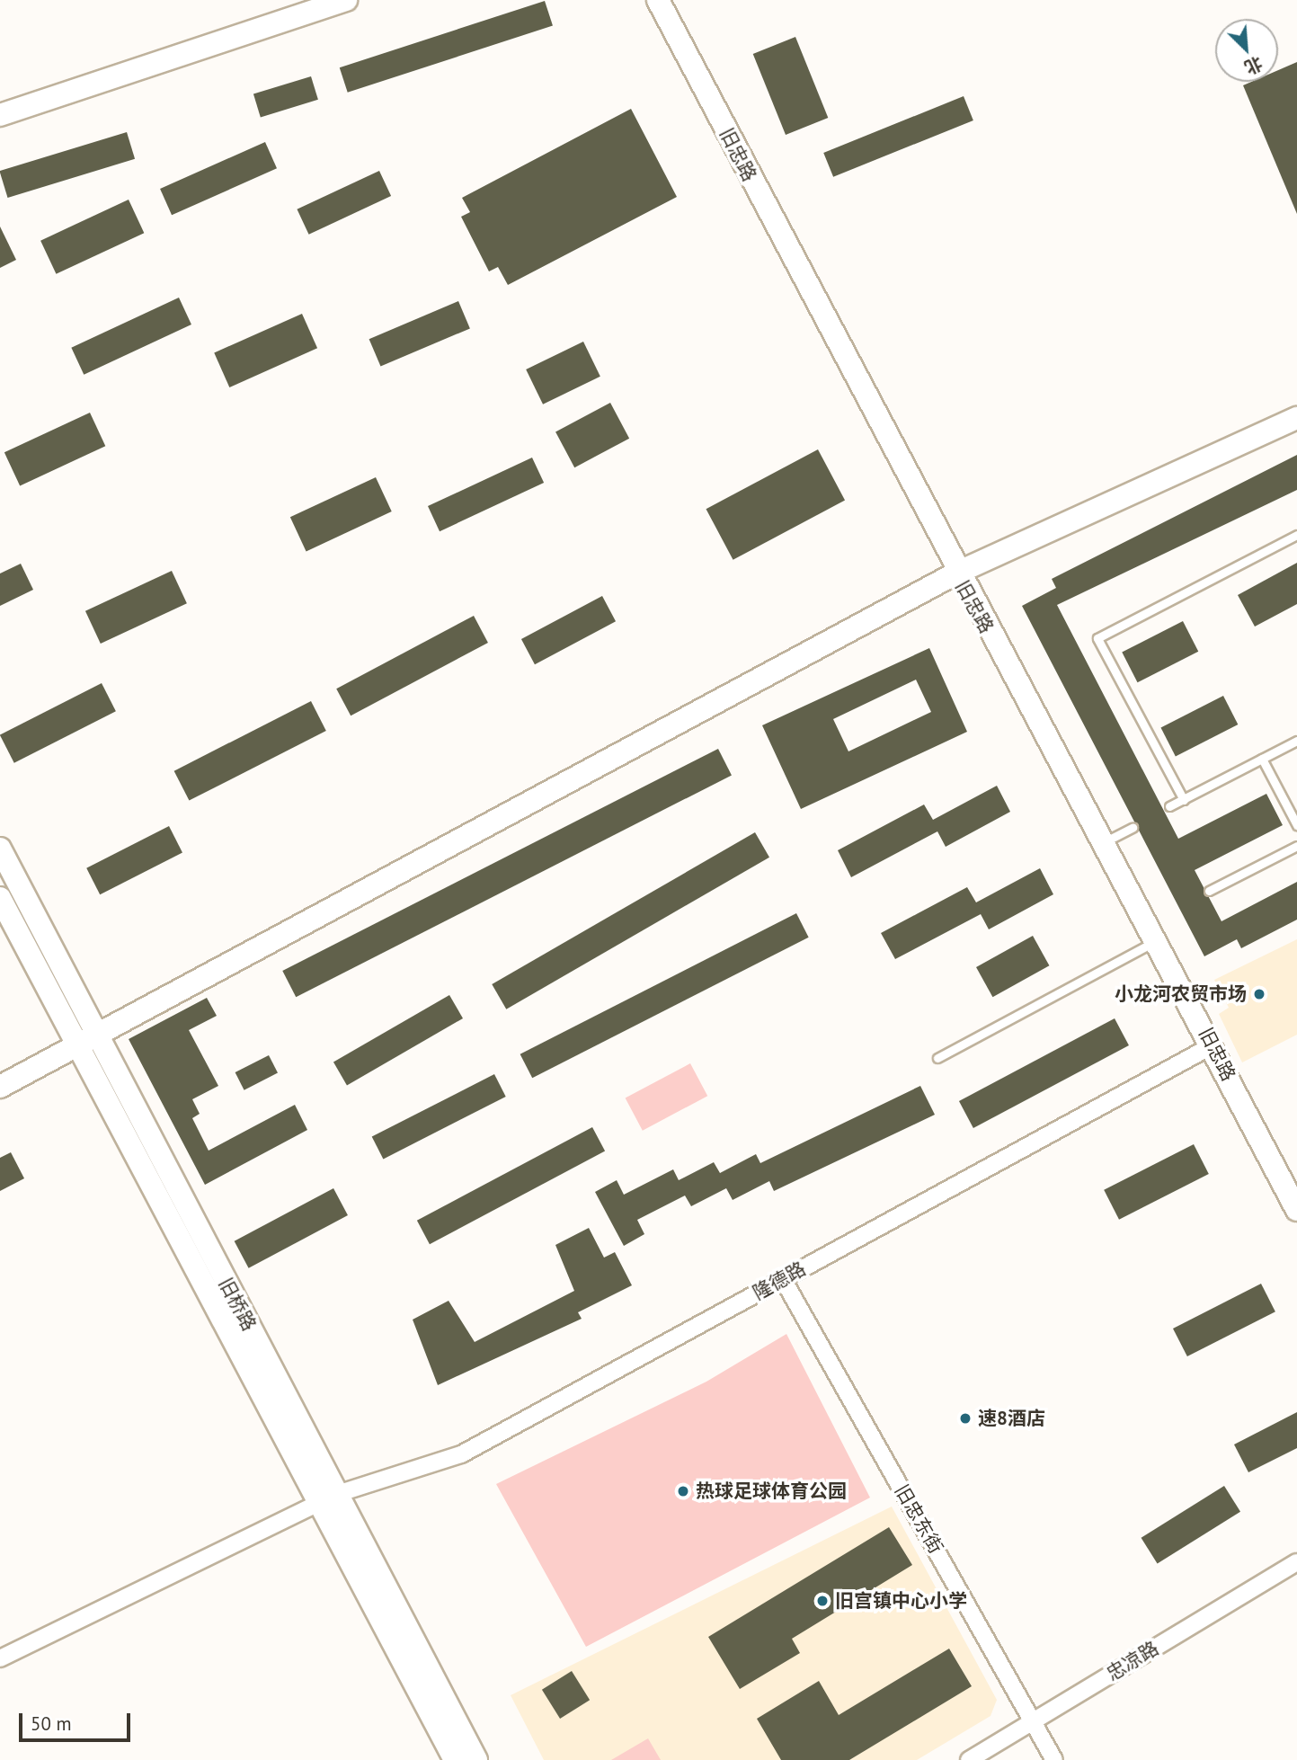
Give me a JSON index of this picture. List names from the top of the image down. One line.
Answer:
{"streets":{"street":["旧忠路","隆德路","旧桥路","旧忠东街","忠凉路"]},"crossings":[["旧忠路","隆德路"],["隆德路","旧桥路"],["隆德路","旧忠东街"],["旧忠东街","忠凉路"]],"places":["小龙河农贸市场","速8酒店","热球足球体育公园","旧宫镇中心小学"],"scale_bar":"50 m","north":"bottom right"}
